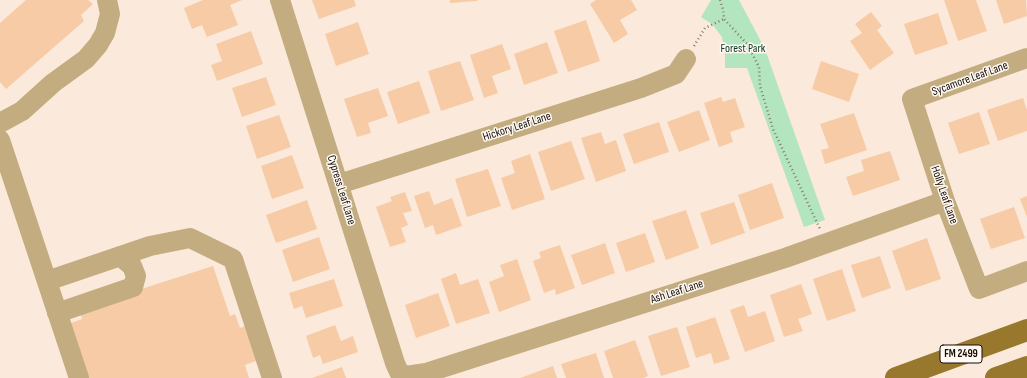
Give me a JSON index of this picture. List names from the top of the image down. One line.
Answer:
{"streets":{"main road":["FM 2499"],"street":["Sycamore Leaf Lane","Hickory Leaf Lane","Cypress Leaf Lane","Holly Leaf Lane","Ash Leaf Lane"]},"crossings":[["Sycamore Leaf Lane","Holly Leaf Lane"],["Hickory Leaf Lane","Cypress Leaf Lane"],["Cypress Leaf Lane","Ash Leaf Lane"],["Holly Leaf Lane","Ash Leaf Lane"]],"parks":["Forest Park"]}
